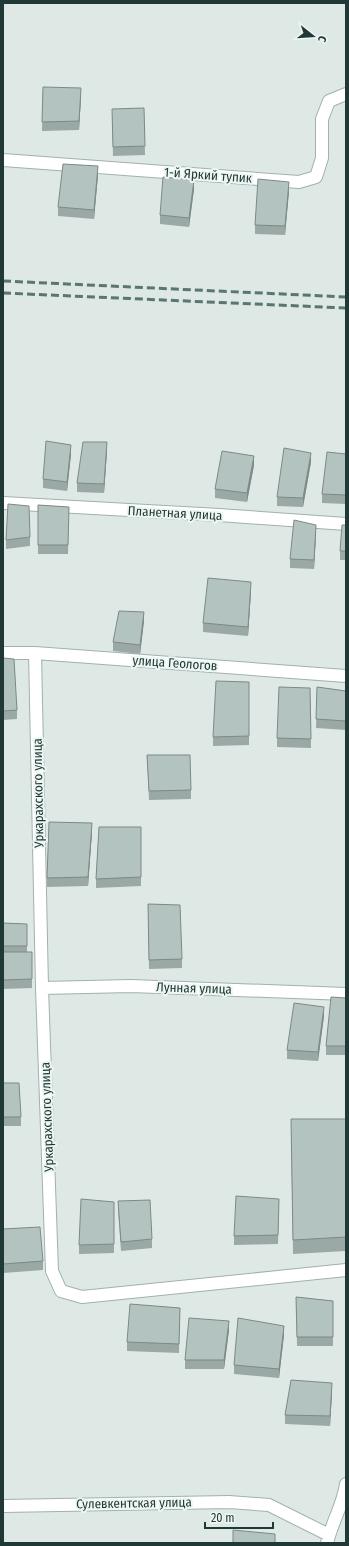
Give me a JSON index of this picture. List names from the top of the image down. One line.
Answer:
{"streets":{"street":["1-й Яркий тупик","Планетная улица","улица Геологов","Уркарахского улица","Лунная улица","Сулевкентская улица"]},"crossings":[["улица Геологов","Уркарахского улица"],["Уркарахского улица","Лунная улица"]],"scale_bar":"20 m","north":"right"}
